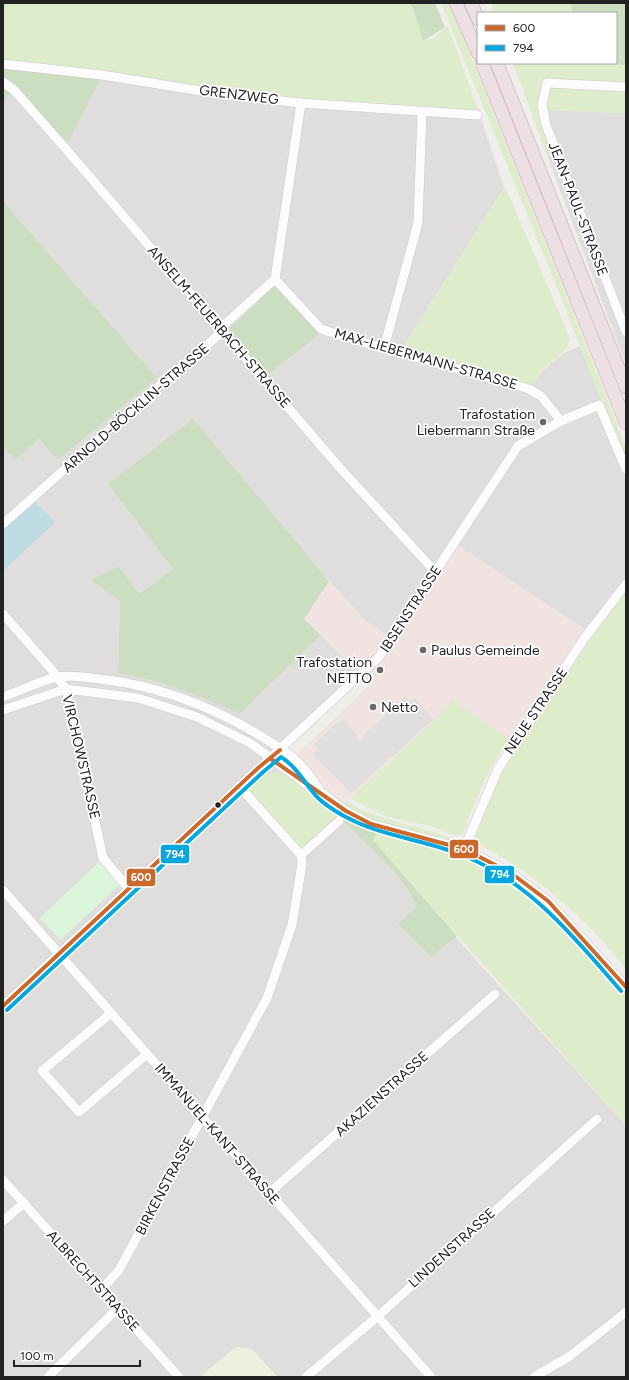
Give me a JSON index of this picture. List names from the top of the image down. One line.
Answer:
{"streets":{"street":["GRENZWEG","JEAN-PAUL-STRASSE","ANSELM-FEUERBACH-STRASSE","MAX-LIEBERMANN-STRASSE","ARNOLD-BÖCKLIN-STRASSE","IBSENSTRASSE","NEUE STRASSE","VIRCHOWSTRASSE","AKAZIENSTRASSE","IMMANUEL-KANT-STRASSE","BIRKENSTRASSE","LINDENSTRASSE","ALBRECHTSTRASSE"]},"crossings":[["ANSELM-FEUERBACH-STRASSE","ARNOLD-BÖCKLIN-STRASSE"],["ANSELM-FEUERBACH-STRASSE","IBSENSTRASSE"],["MAX-LIEBERMANN-STRASSE","ARNOLD-BÖCKLIN-STRASSE"],["MAX-LIEBERMANN-STRASSE","IBSENSTRASSE"],["IBSENSTRASSE","VIRCHOWSTRASSE"],["IBSENSTRASSE","IMMANUEL-KANT-STRASSE"],["AKAZIENSTRASSE","IMMANUEL-KANT-STRASSE"],["IMMANUEL-KANT-STRASSE","BIRKENSTRASSE"],["IMMANUEL-KANT-STRASSE","LINDENSTRASSE"],["BIRKENSTRASSE","ALBRECHTSTRASSE"]],"places":["Trafostation Liebermann Straße","Paulus Gemeinde","Trafostation NETTO","Netto"],"lines":["transit line 600","transit line 794"],"legend":["600","794"],"scale_bar":"100 m"}
